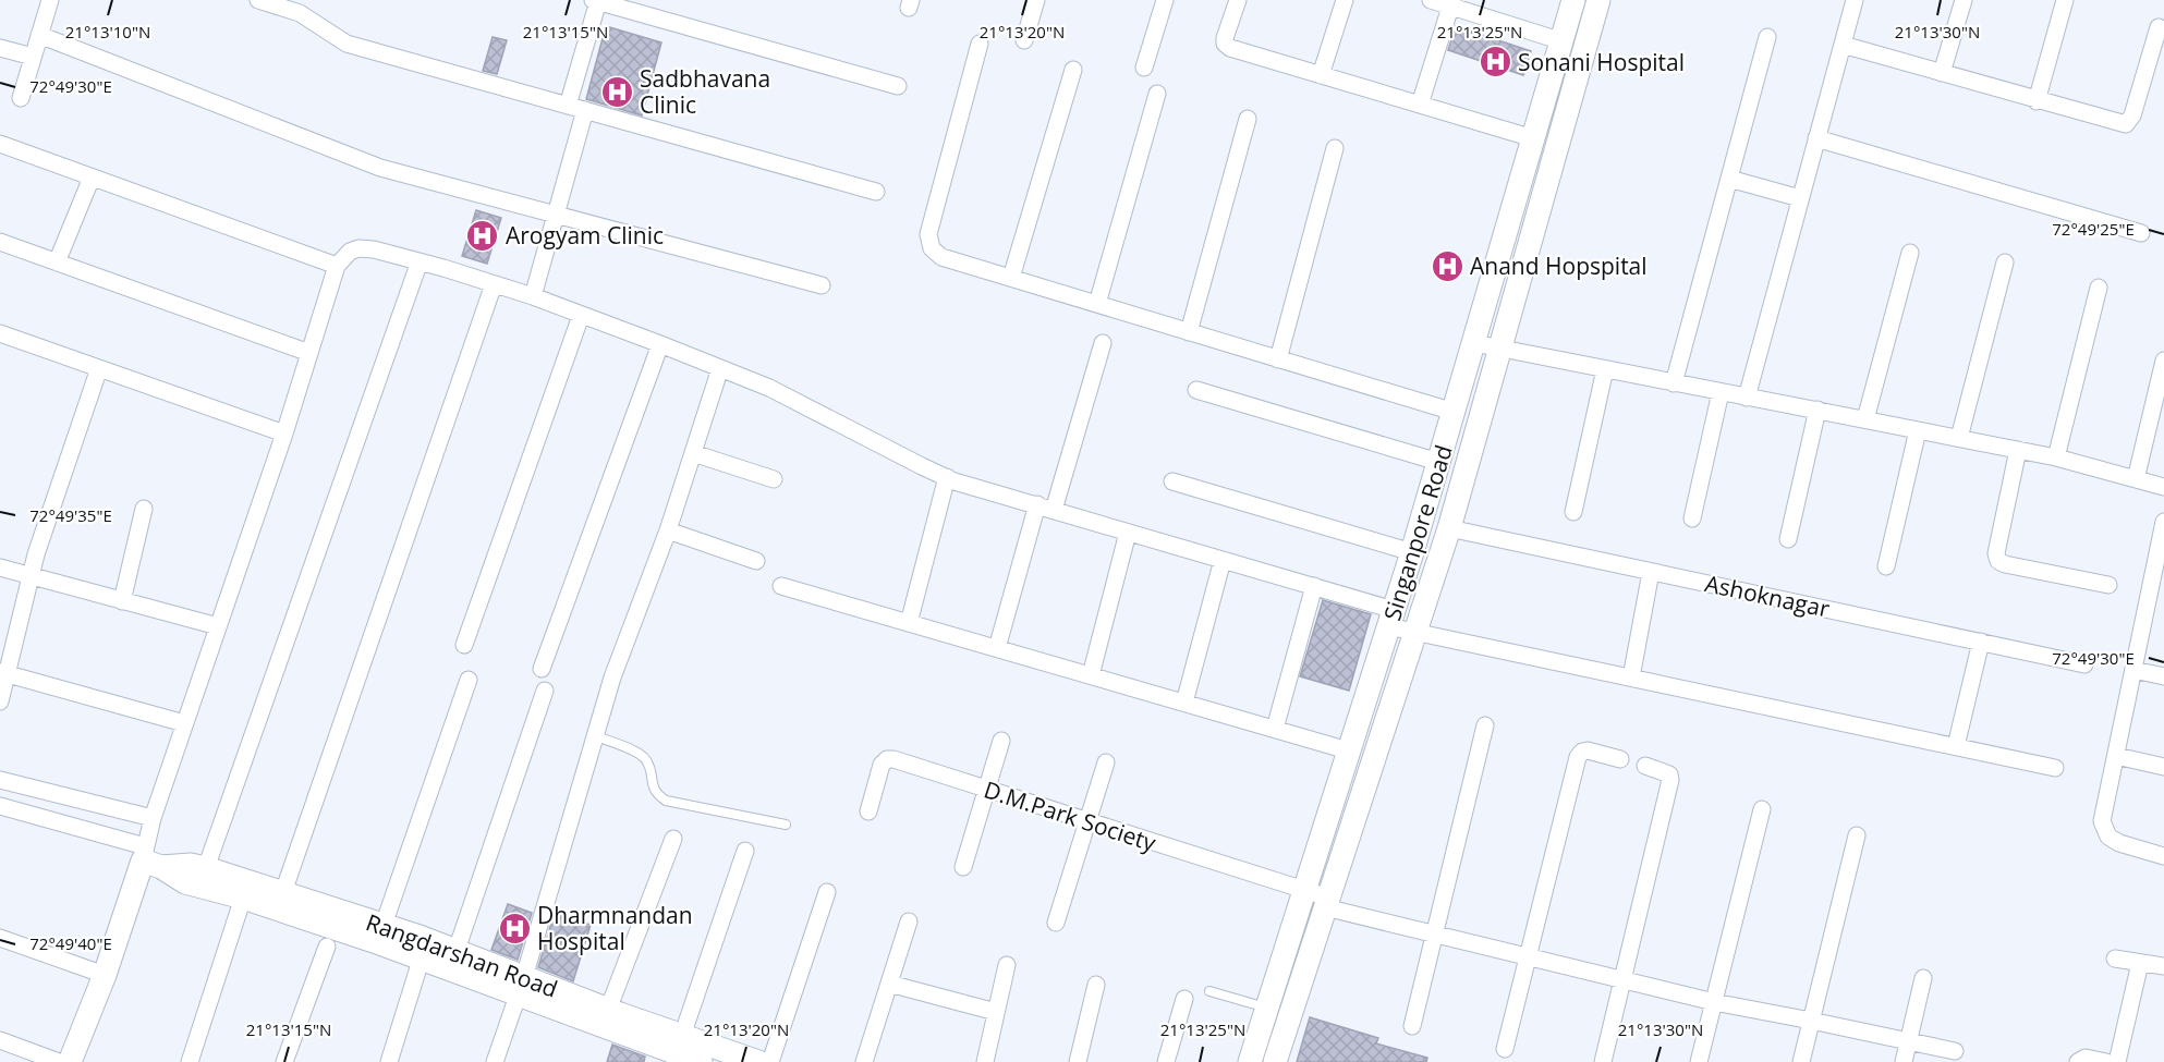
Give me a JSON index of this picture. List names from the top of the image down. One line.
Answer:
{"streets":{"main road":["Singanpore Road","Rangdarshan Road"],"street":["Ashoknagar","D.M.Park Society"]},"crossings":[["Singanpore Road","Ashoknagar"],["Singanpore Road","D.M.Park Society"]],"places":{"hospital":["Sonani Hospital","Sadbhavana Clinic","Arogyam Clinic","Anand Hopspital","Dharmnandan Hospital"]},"coordinates":["21°13'10\"N","21°13'15\"N","21°13'20\"N","21°13'25\"N","21°13'30\"N","72°49'30\"E","72°49'25\"E","72°49'35\"E","72°49'40\"E"]}
